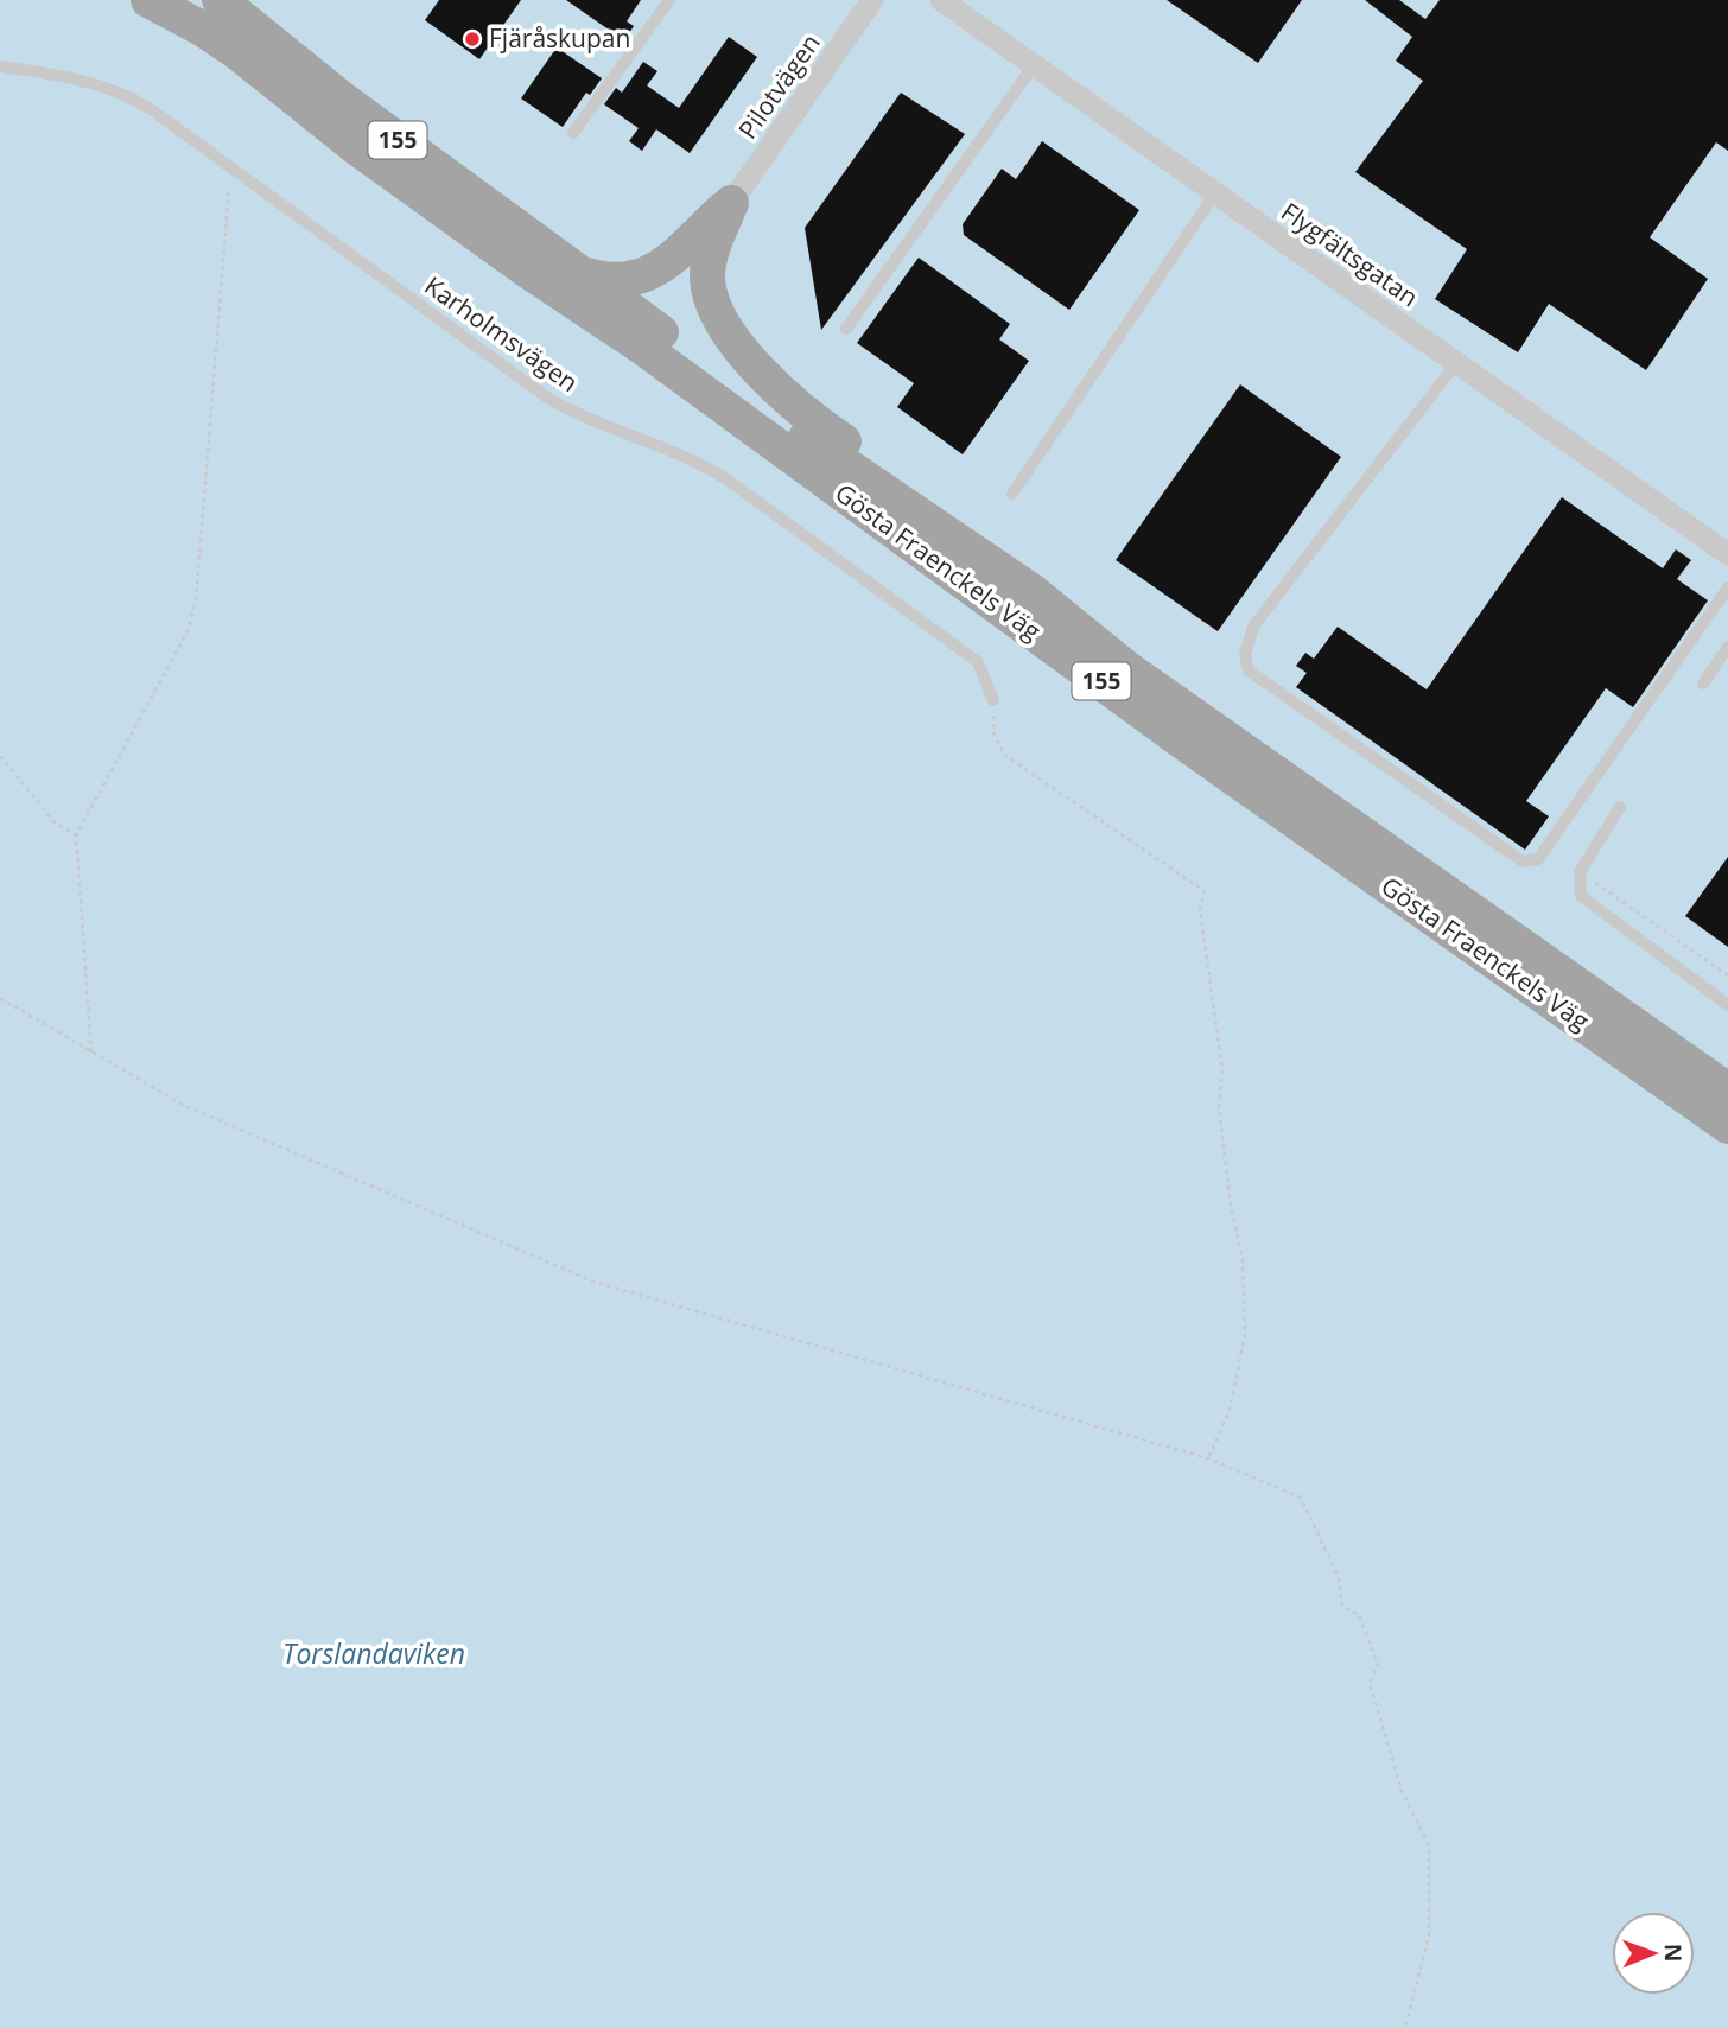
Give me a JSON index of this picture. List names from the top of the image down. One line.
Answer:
{"streets":{"main road":["155","Gösta Fraenckels Väg"],"street":["Pilotvägen","Flygfältsgatan"],"lane":["Karholmsvägen"]},"water":["Torslandaviken"],"places":["Fjäråskupan"],"north":"right"}
